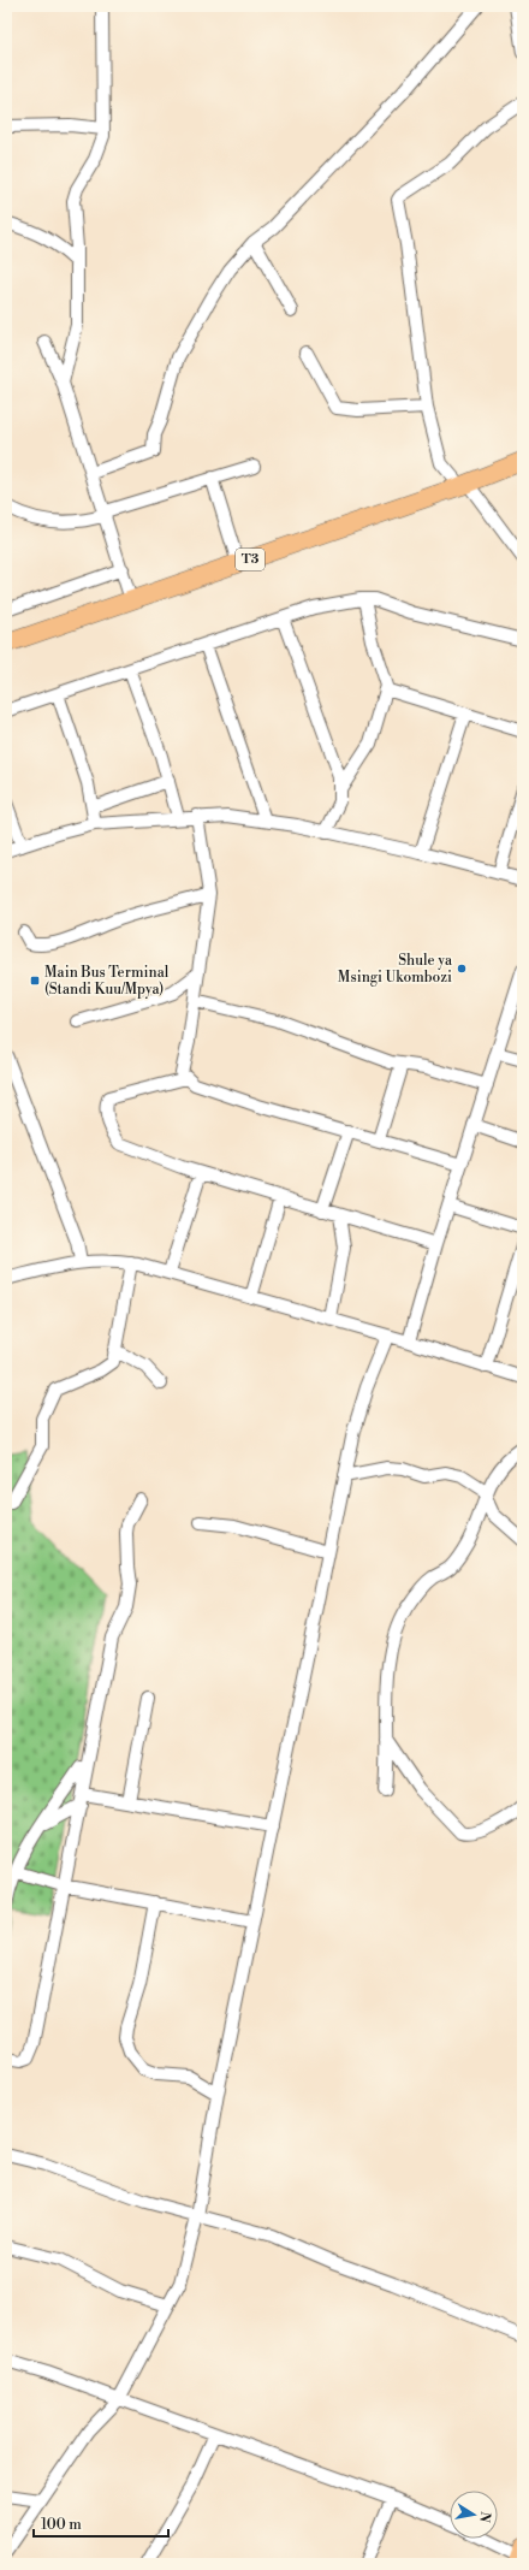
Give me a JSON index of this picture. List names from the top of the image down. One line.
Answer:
{"streets":{"highway":["T3"]},"places":{"other":["Shule ya Msingi Ukombozi"],"transit":["Main Bus Terminal (Standi Kuu/Mpya)"]},"scale_bar":"100 m","north":"right"}
